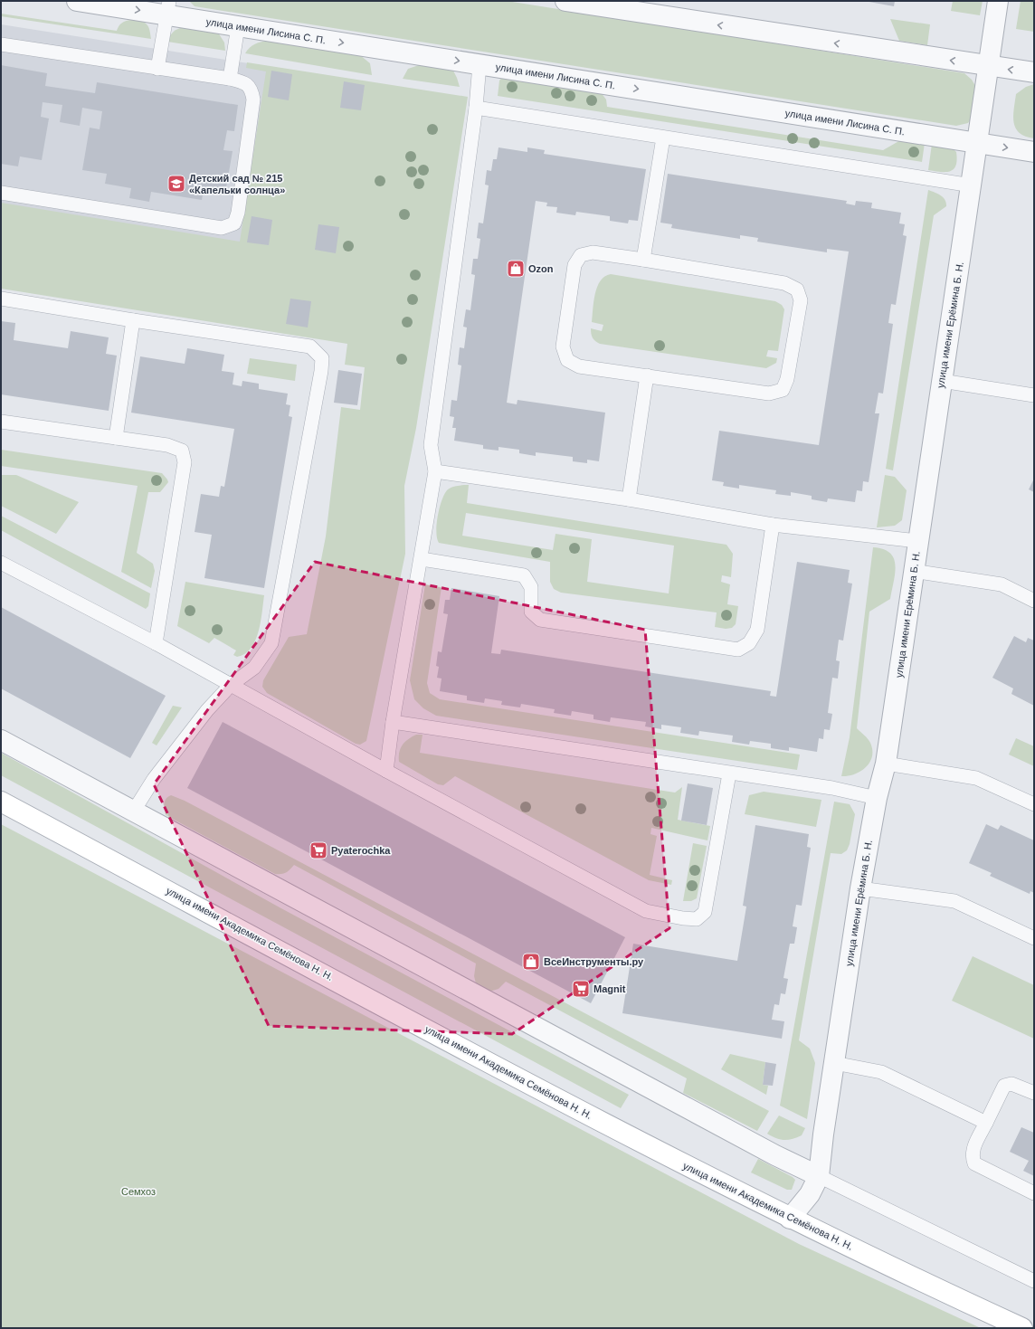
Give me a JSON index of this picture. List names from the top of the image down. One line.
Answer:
{"streets":{"main road":["улица имени Академика Семёнова Н. Н."],"street":["улица имени Лисина С. П.","улица имени Ерёмина Б. Н."]},"crossings":[["улица имени Лисина С. П.","улица имени Ерёмина Б. Н."],["улица имени Ерёмина Б. Н.","улица имени Академика Семёнова Н. Н."]],"parks":["Семхоз"],"places":{"school or university":["Детский сад № 215 «Капельки солнца»"],"shop":["Ozon","ВсеИнструменты.ру"],"supermarket":["Pyaterochka","Magnit"]}}
